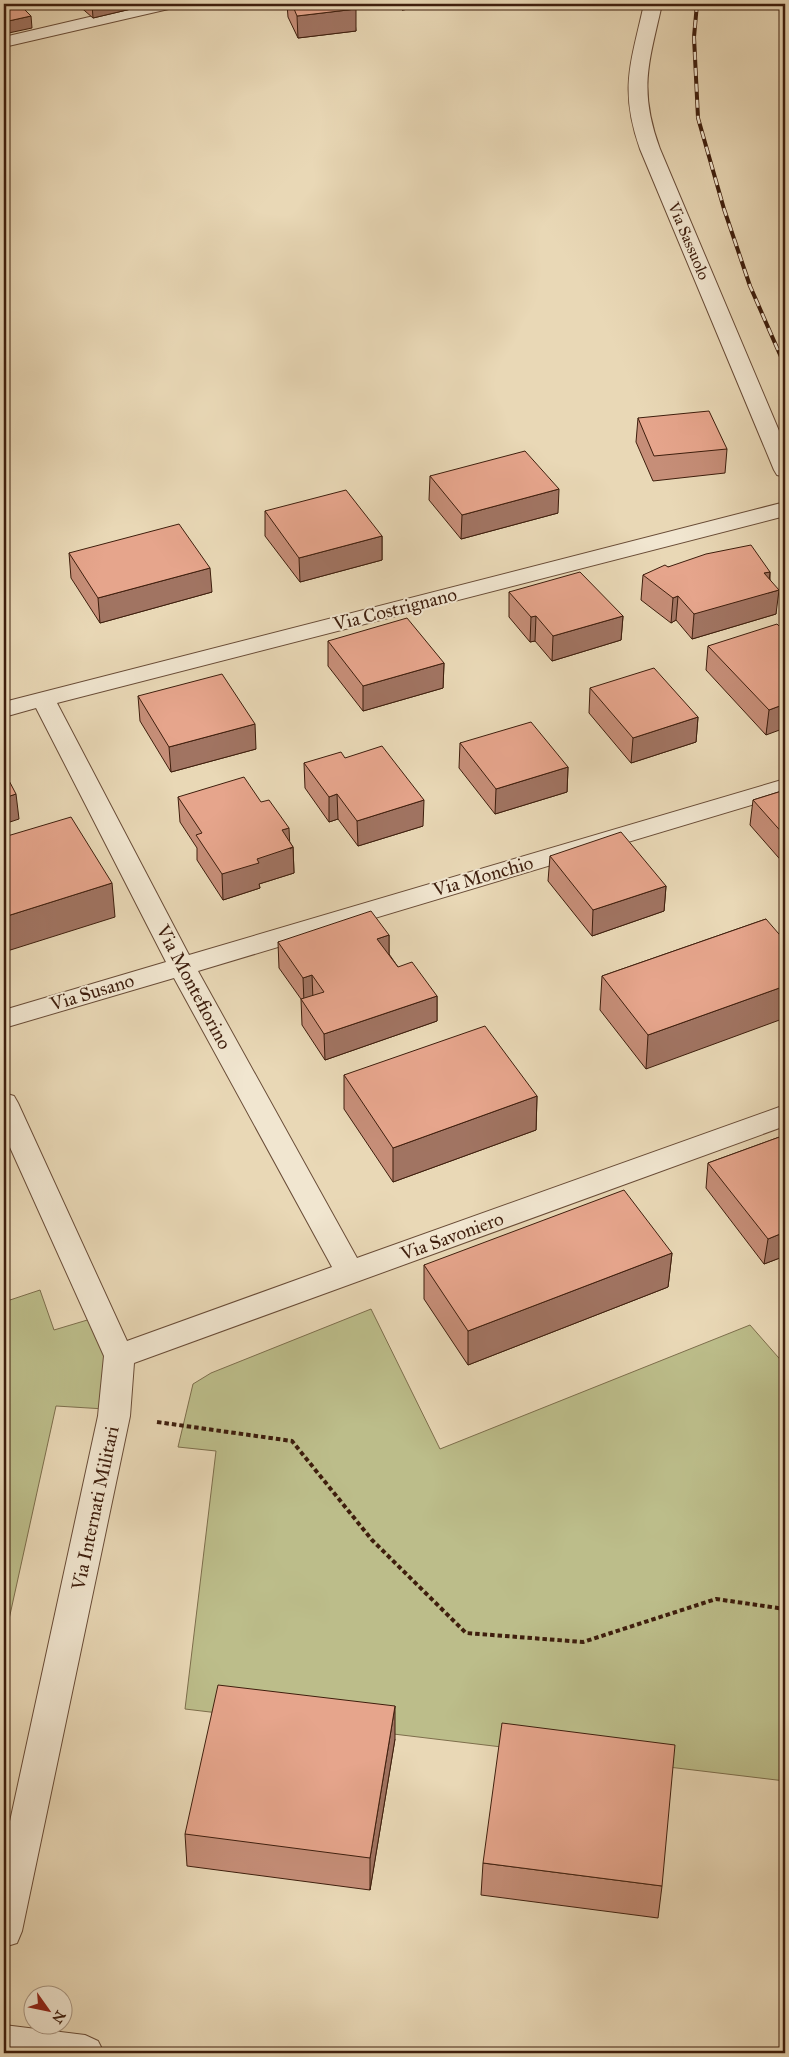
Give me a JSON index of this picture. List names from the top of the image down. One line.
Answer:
{"streets":{"street":["Via Sassuolo","Via Costrignano","Via Monchio","Via Montefiorino","Via Susano","Via Savoniero","Via Internati Militari"]},"crossings":[["Via Costrignano","Via Montefiorino"],["Via Monchio","Via Montefiorino"],["Via Monchio","Via Susano"],["Via Montefiorino","Via Susano"],["Via Montefiorino","Via Savoniero"],["Via Savoniero","Via Internati Militari"]],"north":"bottom right"}
